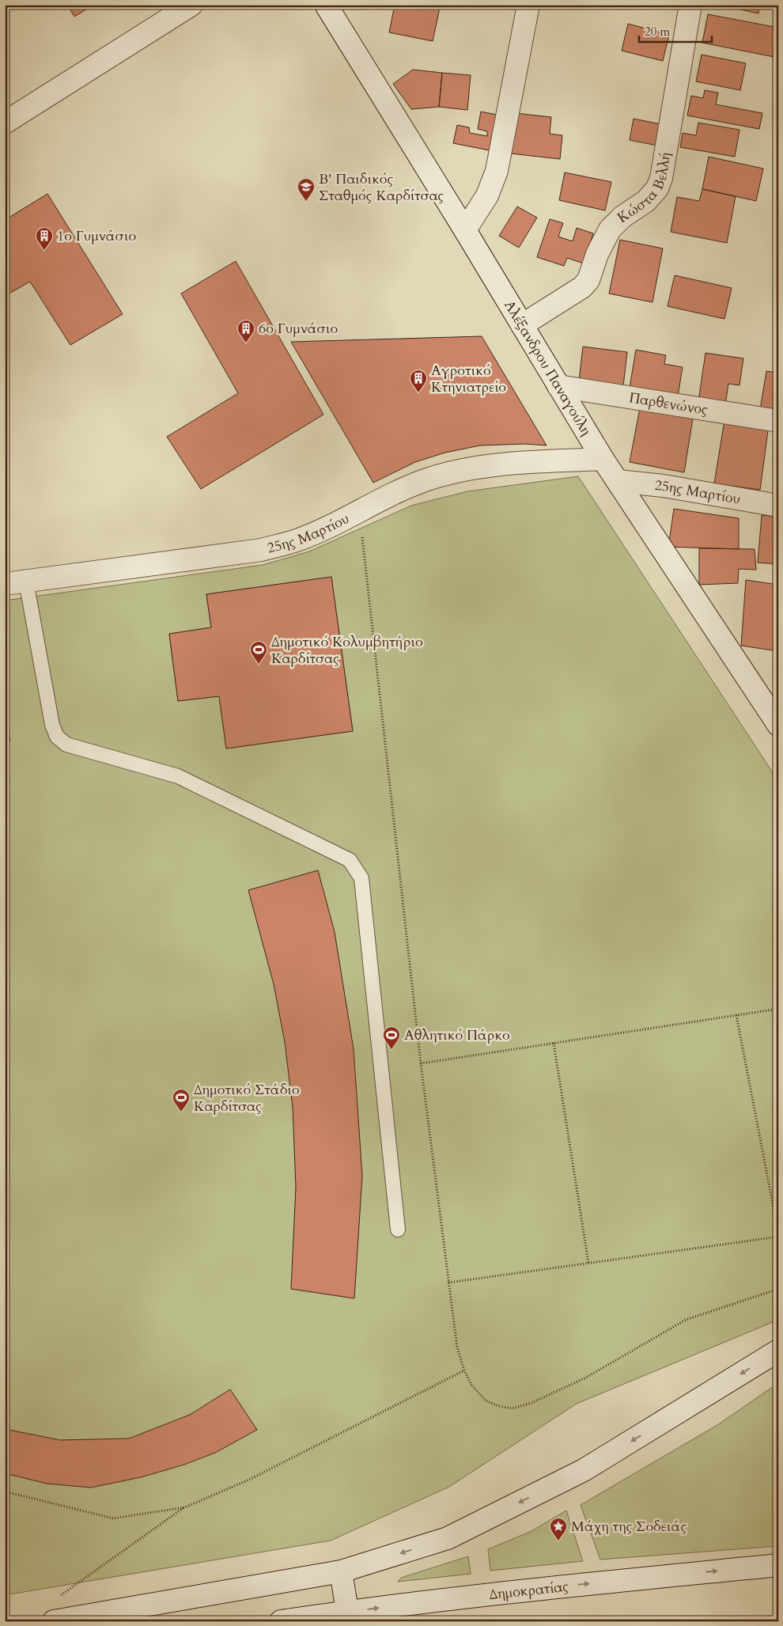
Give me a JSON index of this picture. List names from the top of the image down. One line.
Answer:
{"streets":{"street":["Κώστα Βελλή","Αλέξανδρου Παναγούλη","Παρθενώνος","25ης Μαρτίου","Δημοκρατίας"]},"crossings":[["Κώστα Βελλή","Αλέξανδρου Παναγούλη"],["Αλέξανδρου Παναγούλη","Παρθενώνος"],["Αλέξανδρου Παναγούλη","25ης Μαρτίου"]],"places":{"school or university":["Β' Παιδικός Σταθμός Καρδίτσας"],"building":["1ο Γυμνάσιο","6ο Γυμνάσιο","Αγροτικό Κτηνιατρείο"],"sports":["Δημοτικό Κολυμβητήριο Καρδίτσας","Αθλητικό Πάρκο","Δημοτικό Στάδιο Καρδίτσας"],"place":["Μάχη της Σοδειάς"]},"scale_bar":"20 m"}
